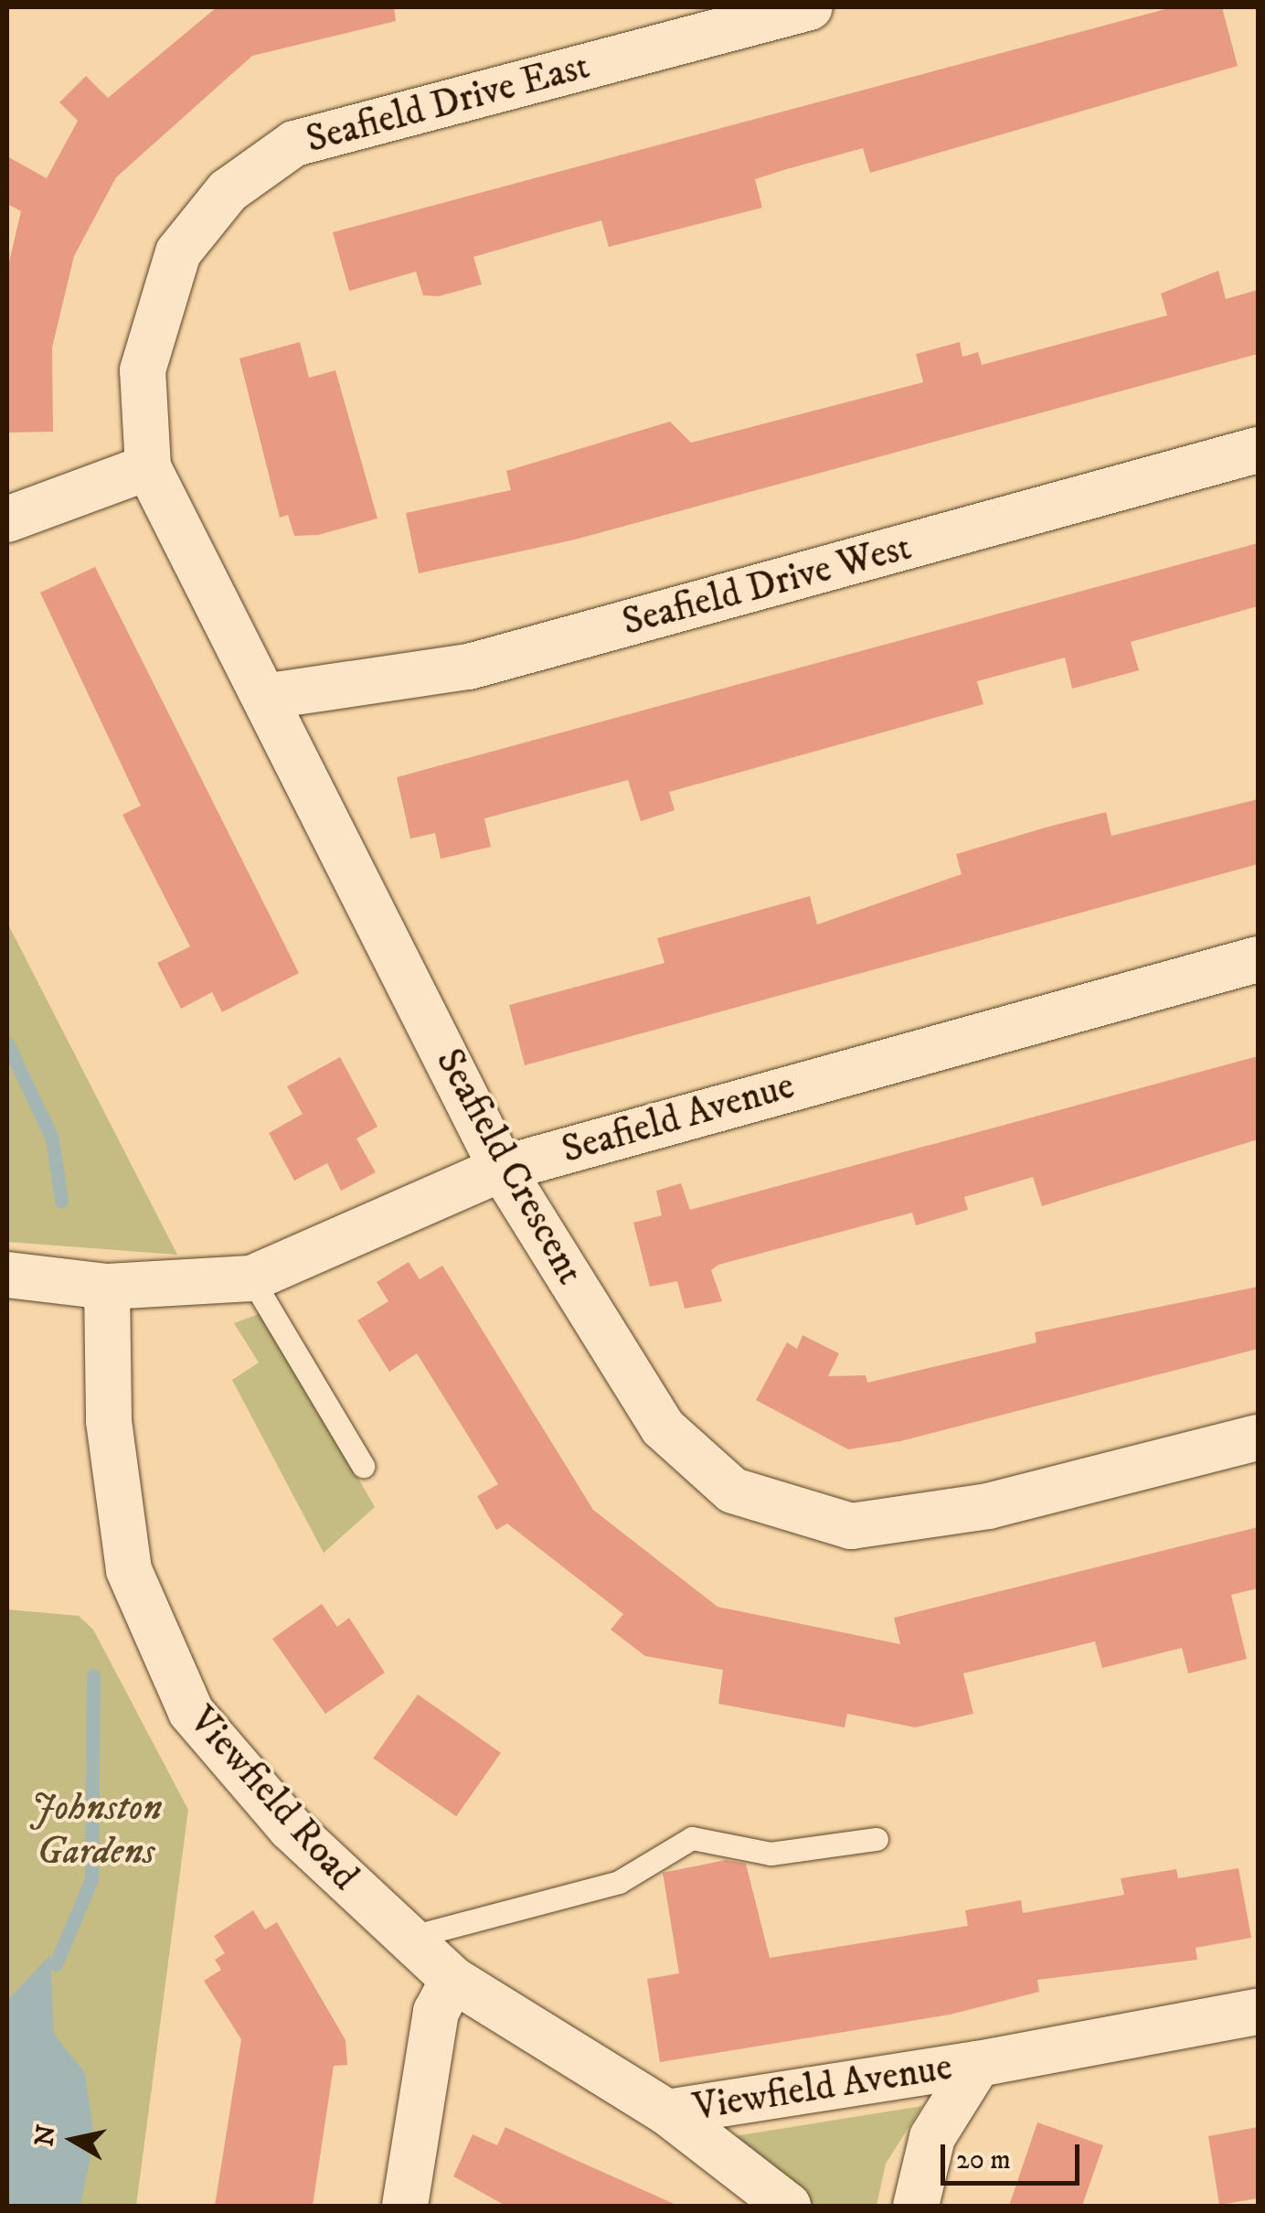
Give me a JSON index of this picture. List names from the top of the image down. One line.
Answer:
{"streets":{"street":["Seafield Drive East","Seafield Drive West","Seafield Avenue","Seafield Crescent","Viewfield Road","Viewfield Avenue"]},"crossings":[["Seafield Drive East","Seafield Crescent"],["Seafield Drive West","Seafield Crescent"],["Seafield Avenue","Seafield Crescent"],["Seafield Avenue","Viewfield Road"],["Viewfield Road","Viewfield Avenue"]],"parks":["Johnston Gardens"],"scale_bar":"20 m","north":"left"}
